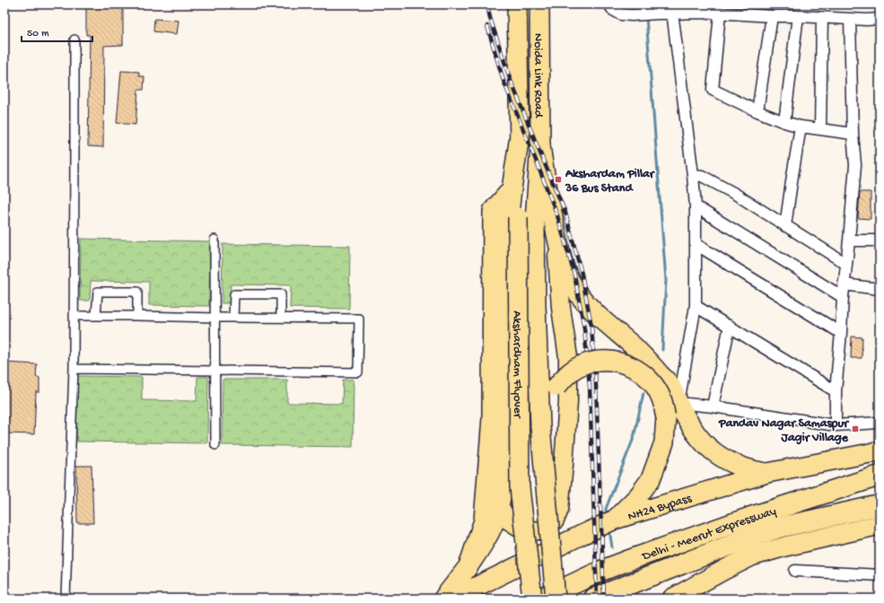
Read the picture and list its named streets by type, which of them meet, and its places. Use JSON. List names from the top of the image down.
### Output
{
  "streets": {
    "highway": [
      "Noida Link Road",
      "Akshardham Flyover",
      "NH24 Bypass",
      "Delhi - Meerut Expressway"
    ]
  },
  "crossings": [
    ["Noida Link Road", "Akshardham Flyover"]
  ],
  "places": {
    "transit": ["Akshardam Pillar 36 Bus Stand", "Pandav Nagar Samaspur Jagir Village"]
  },
  "scale_bar": "50 m"
}
